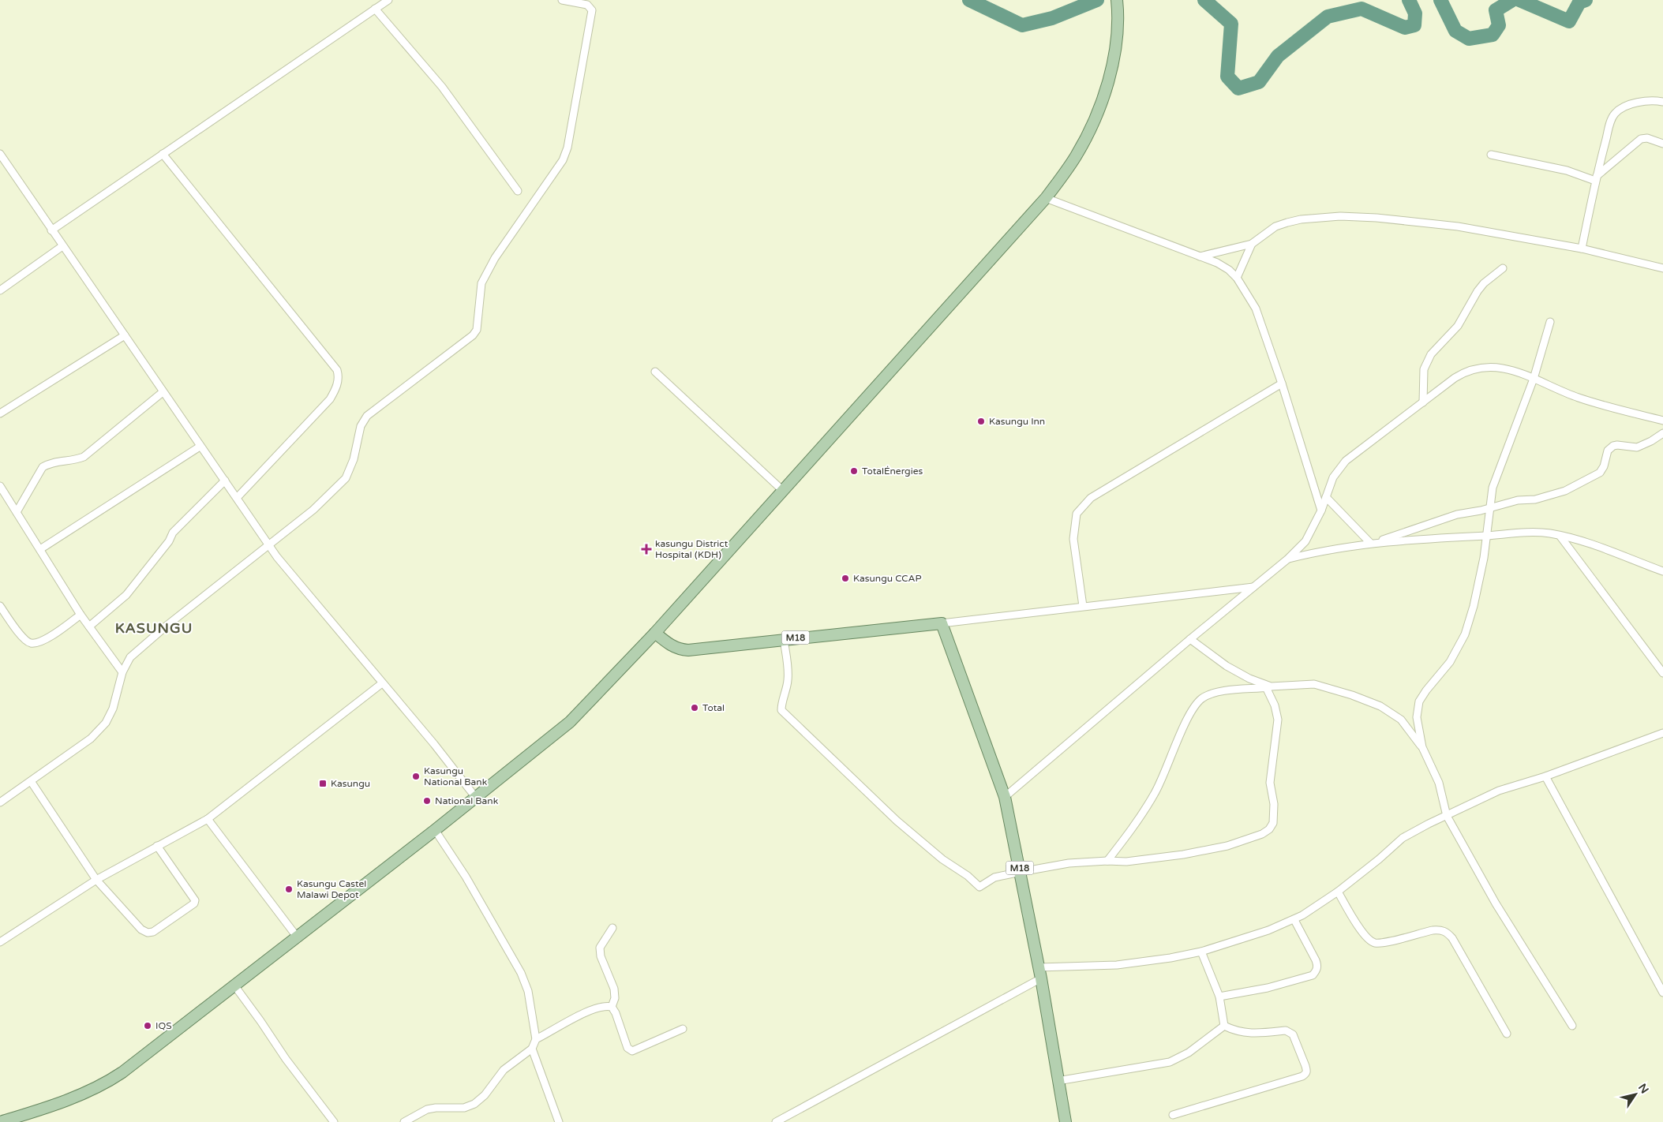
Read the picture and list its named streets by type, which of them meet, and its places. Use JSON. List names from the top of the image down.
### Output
{
  "streets": {
    "main road": ["M18"]
  },
  "districts": ["KASUNGU"],
  "places": {
    "other": [
      "Kasungu Inn",
      "TotalÉnergies",
      "Kasungu CCAP",
      "Total",
      "Kasungu National Bank",
      "National Bank",
      "Kasungu Castel Malawi Depot",
      "IQS"
    ],
    "health": ["kasungu District Hospital (KDH)"],
    "transit": ["Kasungu"]
  },
  "north": "top right"
}
